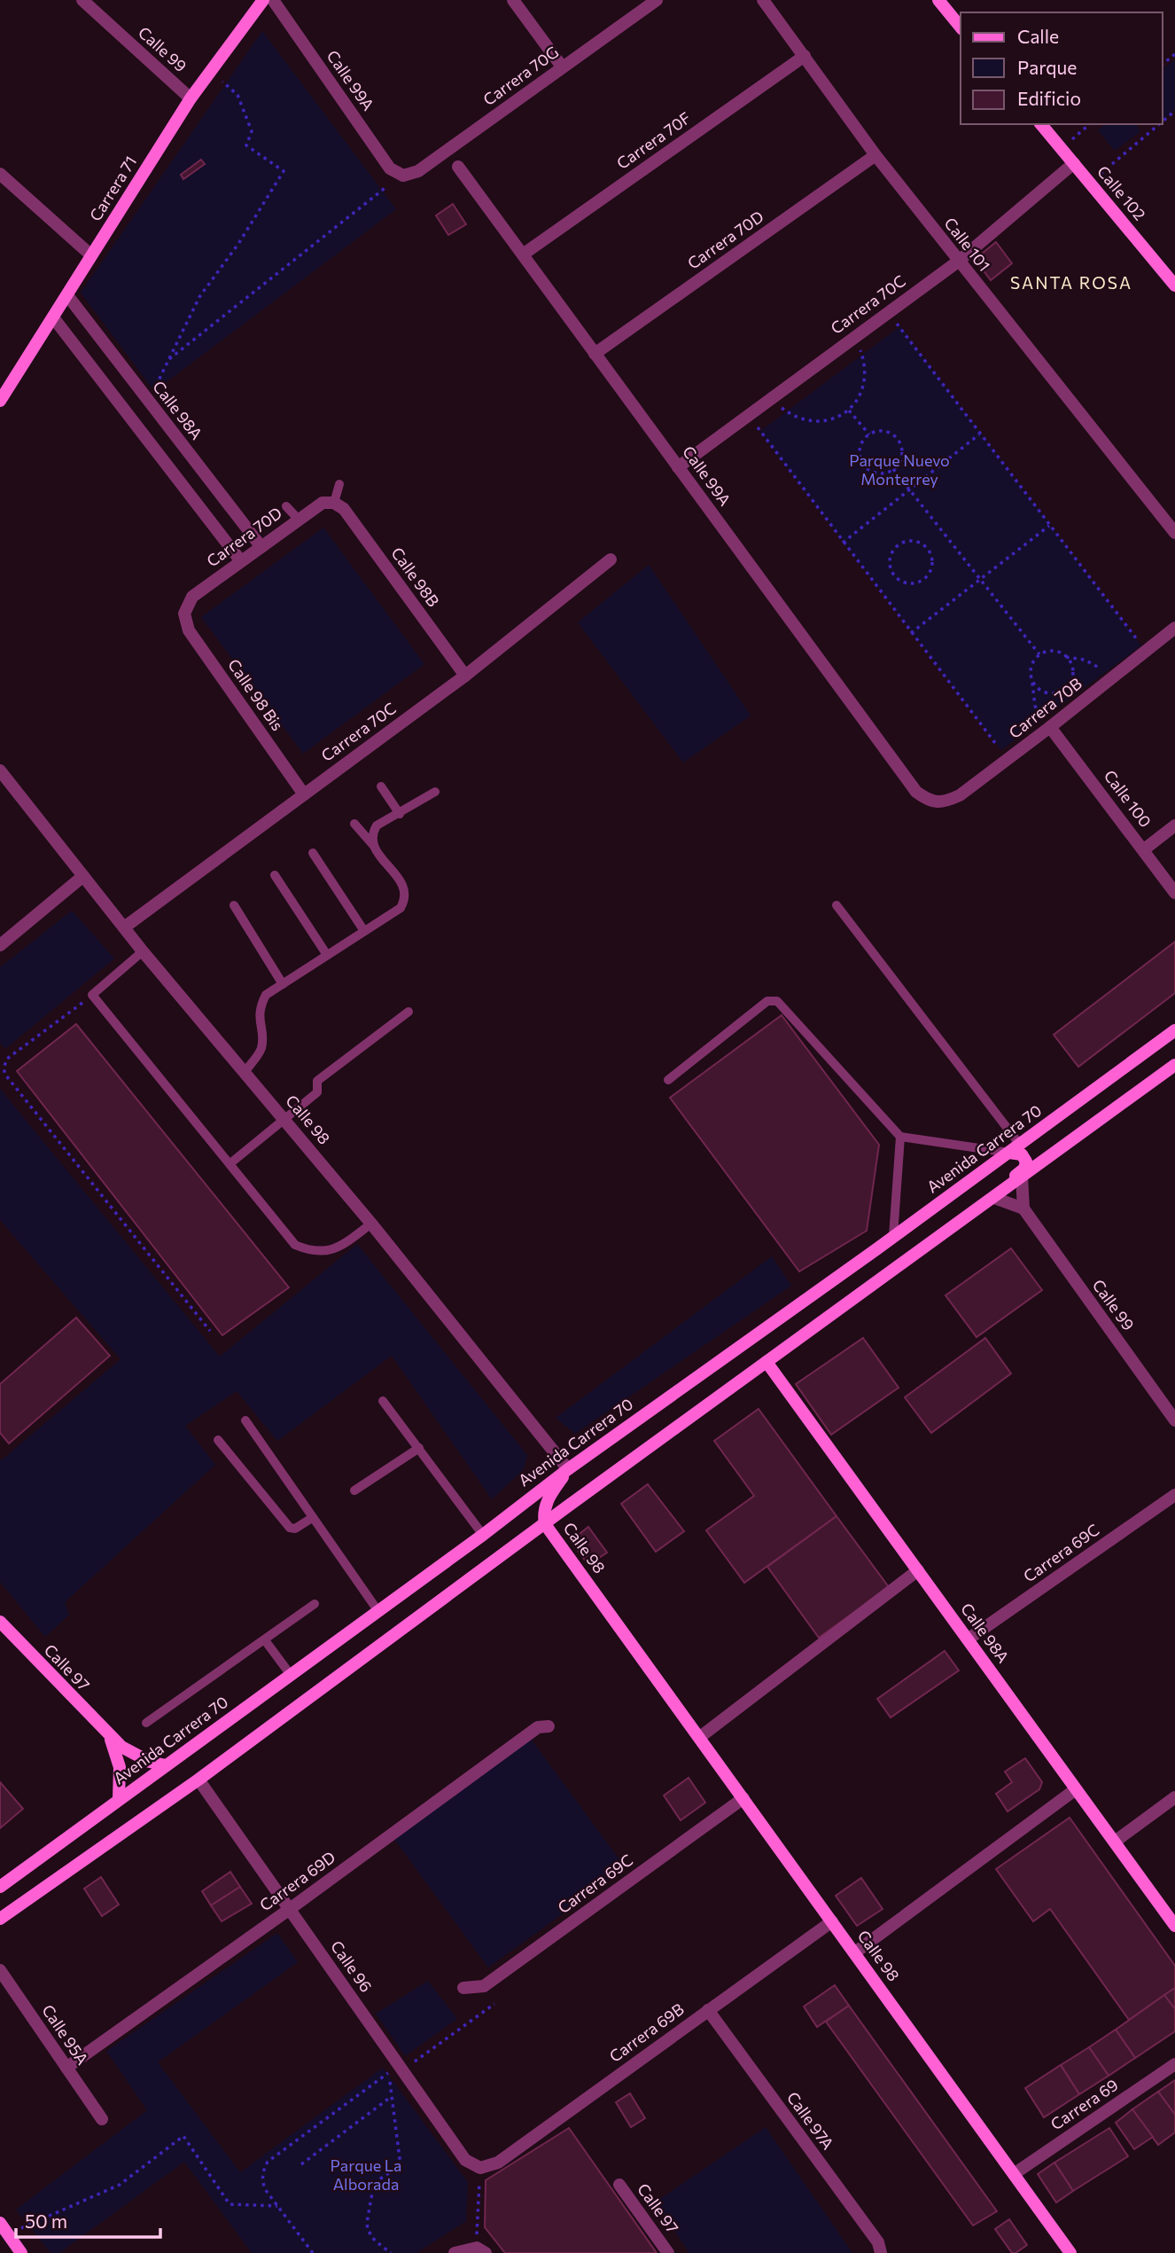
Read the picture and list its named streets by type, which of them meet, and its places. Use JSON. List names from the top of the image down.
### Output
{
  "streets": {
    "street": [
      "Calle 99",
      "Carrera 70G",
      "Calle 99A",
      "Carrera 70F",
      "Carrera 71",
      "Calle 102",
      "Carrera 70D",
      "Calle 101",
      "Carrera 70C",
      "Calle 98A",
      "Calle 98B",
      "Calle 98 Bis",
      "Carrera 70B",
      "Calle 100",
      "Calle 98",
      "Avenida Carrera 70",
      "Carrera 69C",
      "Calle 97",
      "Carrera 69D",
      "Calle 96",
      "Carrera 69B",
      "Calle 95A",
      "Carrera 69",
      "Calle 97A"
    ]
  },
  "crossings": [
    ["Calle 99", "Carrera 71"],
    ["Carrera 70G", "Calle 99A"],
    ["Calle 99A", "Carrera 70F"],
    ["Calle 99A", "Carrera 70D"],
    ["Calle 99A", "Carrera 70C"],
    ["Calle 99A", "Carrera 70B"],
    ["Carrera 70F", "Calle 101"],
    ["Carrera 71", "Calle 98A"],
    ["Calle 102", "Carrera 70C"],
    ["Carrera 70D", "Calle 101"],
    ["Carrera 70D", "Calle 98A"],
    ["Carrera 70D", "Calle 98B"],
    ["Carrera 70D", "Calle 98 Bis"],
    ["Calle 101", "Carrera 70C"],
    ["Carrera 70C", "Calle 98B"],
    ["Carrera 70C", "Calle 98 Bis"],
    ["Carrera 70C", "Calle 98"],
    ["Calle 98A", "Carrera 69C"],
    ["Carrera 70B", "Calle 100"],
    ["Calle 98", "Avenida Carrera 70"],
    ["Calle 98", "Carrera 69C"],
    ["Calle 98", "Carrera 69B"],
    ["Calle 98", "Carrera 69"],
    ["Avenida Carrera 70", "Calle 97"],
    ["Carrera 69D", "Calle 96"],
    ["Carrera 69D", "Calle 95A"],
    ["Calle 96", "Carrera 69B"],
    ["Carrera 69B", "Calle 97A"]
  ],
  "districts": ["SANTA ROSA"],
  "parks": ["Parque Nuevo Monterrey", "Parque La Alborada"],
  "legend": ["Calle", "Parque", "Edificio"],
  "scale_bar": "50 m"
}
